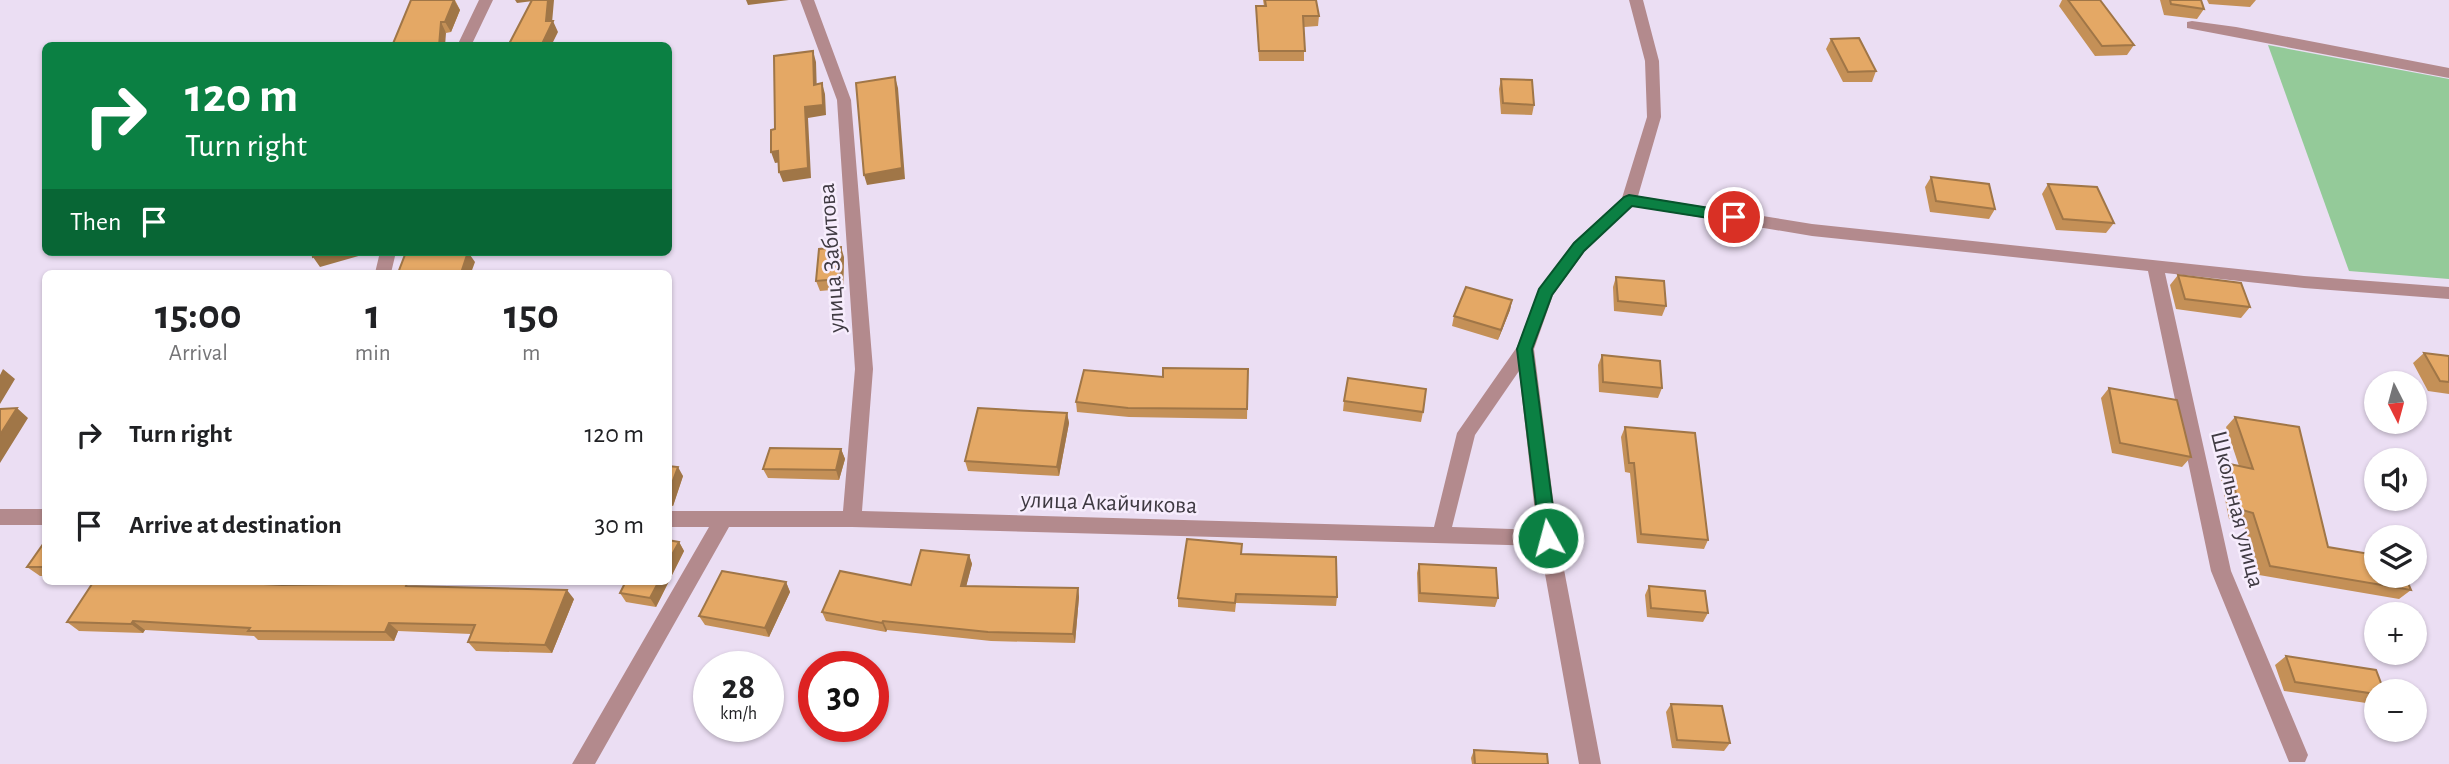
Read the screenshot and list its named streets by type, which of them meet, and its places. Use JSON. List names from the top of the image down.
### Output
{
  "streets": {
    "street": ["улица Забитова", "улица Акайчикова", "Школьная улица"]
  },
  "crossings": [
    ["улица Забитова", "улица Акайчикова"]
  ],
  "north": "bottom",
  "page": {
    "turn": ["120 m", "Turn right"],
    "then": "Then",
    "eta": [
      "15:00",
      "Arrival",
      "1",
      "min",
      "150",
      "m"
    ],
    "map_buttons": ["+", "−"],
    "list": [
      {
        "name": "Turn right",
        "value": "120 m"
      },
      {
        "name": "Arrive at destination",
        "value": "30 m"
      }
    ],
    "speed": "28 km/h",
    "limit": "30"
  }
}
